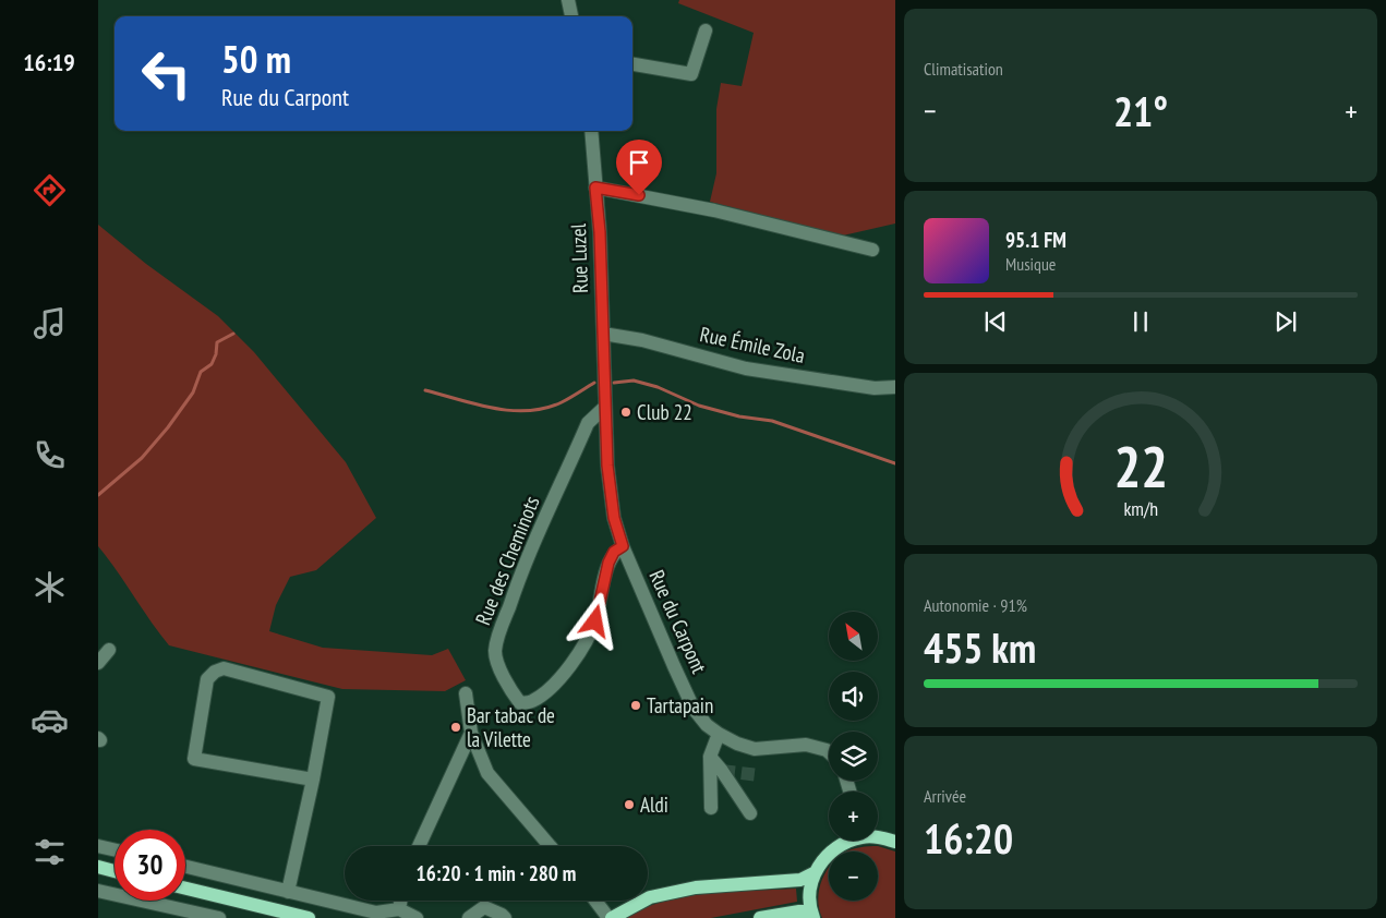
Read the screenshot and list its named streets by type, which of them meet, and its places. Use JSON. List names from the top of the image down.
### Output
{
  "streets": {
    "street": [
      "Rue Luzel",
      "Rue Émile Zola",
      "Rue des Cheminots",
      "Rue du Carpont"
    ]
  },
  "crossings": [
    ["Rue Luzel", "Rue Émile Zola"],
    ["Rue Luzel", "Rue du Carpont"],
    ["Rue des Cheminots", "Rue du Carpont"]
  ],
  "places": [
    "Club 22",
    "Tartapain",
    "Bar tabac de la Vilette",
    "Aldi"
  ],
  "north": "top left",
  "page": {
    "tabs": "16:19",
    "tile": [
      "Climatisation",
      ["Autonomie · 91%", "455 km"],
      ["Arrivée", "16:20"]
    ],
    "turn": ["50 m", "Rue du Carpont"],
    "heat": ["−", "21°", "+"],
    "song": ["95.1 FM", "Musique"],
    "map_buttons": ["+", "−"],
    "limit": "30",
    "trip": "16:20 · 1 min · 280 m",
    "gauge": ["22", "km/h"]
  }
}
